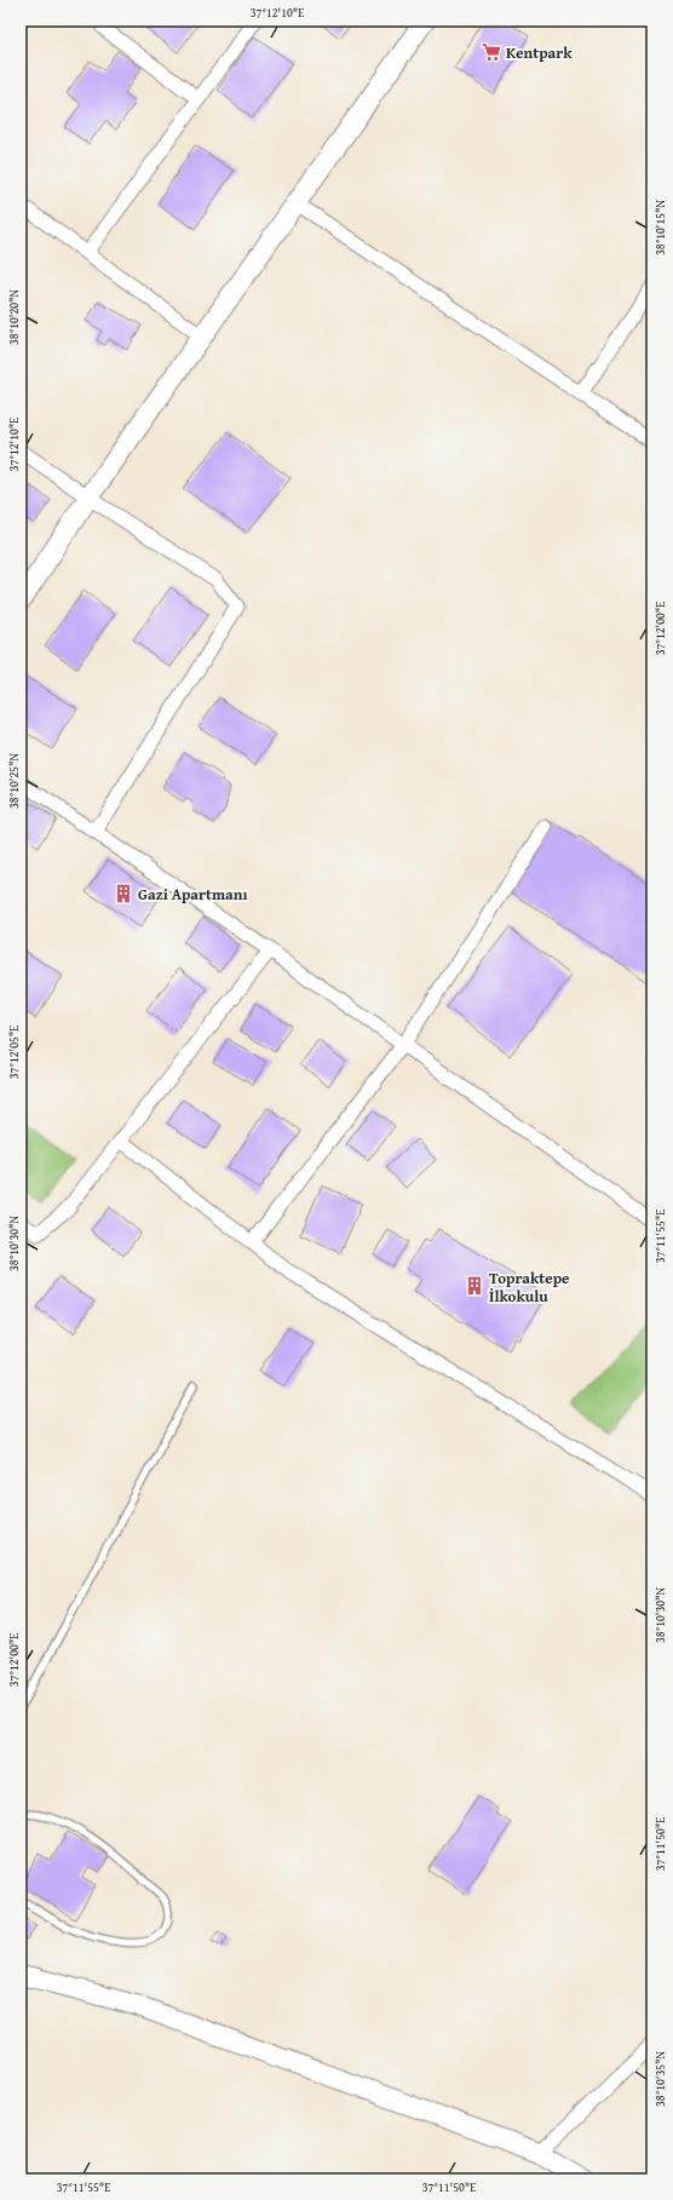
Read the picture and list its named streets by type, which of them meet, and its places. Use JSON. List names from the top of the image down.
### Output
{
  "places": {
    "supermarket": ["Kentpark"],
    "building": ["Gazi Apartmanı", "Topraktepe İlkokulu"]
  },
  "coordinates": [
    "37°12'10\"E",
    "38°10'15\"N",
    "38°10'20\"N",
    "37°12'00\"E",
    "38°10'25\"N",
    "37°12'05\"E",
    "37°11'55\"E",
    "38°10'30\"N",
    "37°11'50\"E",
    "38°10'35\"N"
  ]
}
